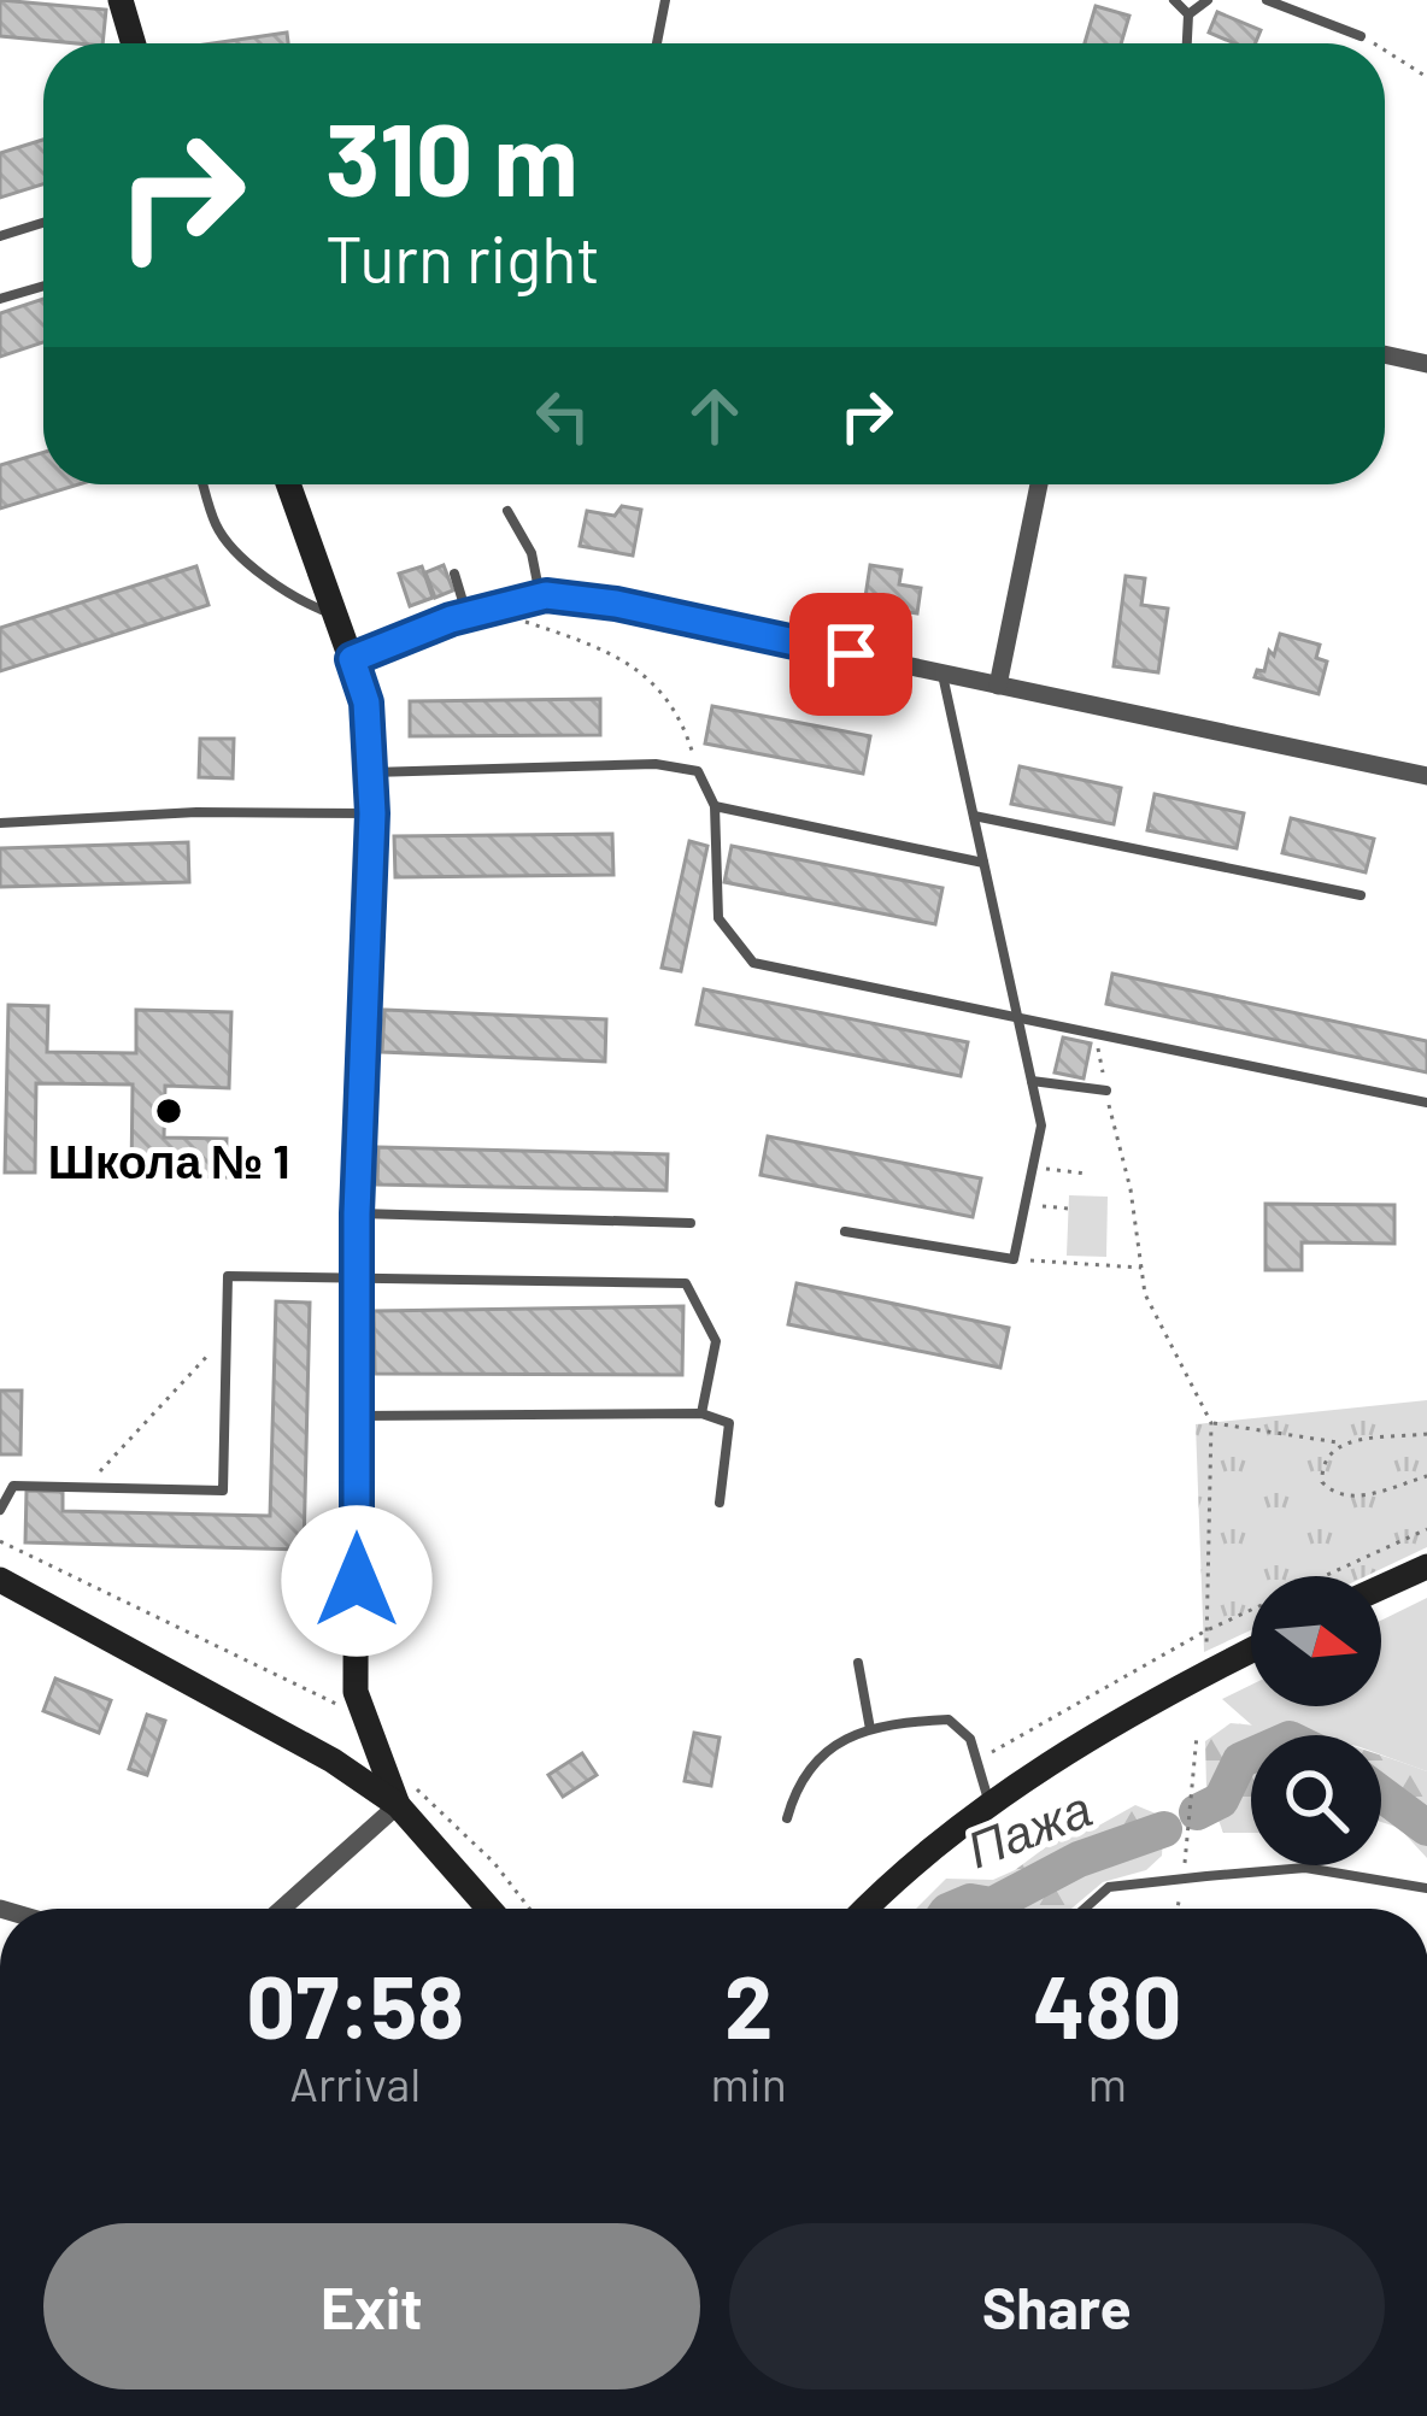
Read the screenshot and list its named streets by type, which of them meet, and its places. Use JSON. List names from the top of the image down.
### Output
{
  "water": ["Пажа"],
  "places": ["Школа № 1"],
  "north": "right",
  "page": {
    "turn": ["310 m", "Turn right"],
    "eta": [
      "07:58",
      "Arrival",
      "2",
      "min",
      "480",
      "m"
    ],
    "buttons": ["Exit", "Share"]
  }
}
